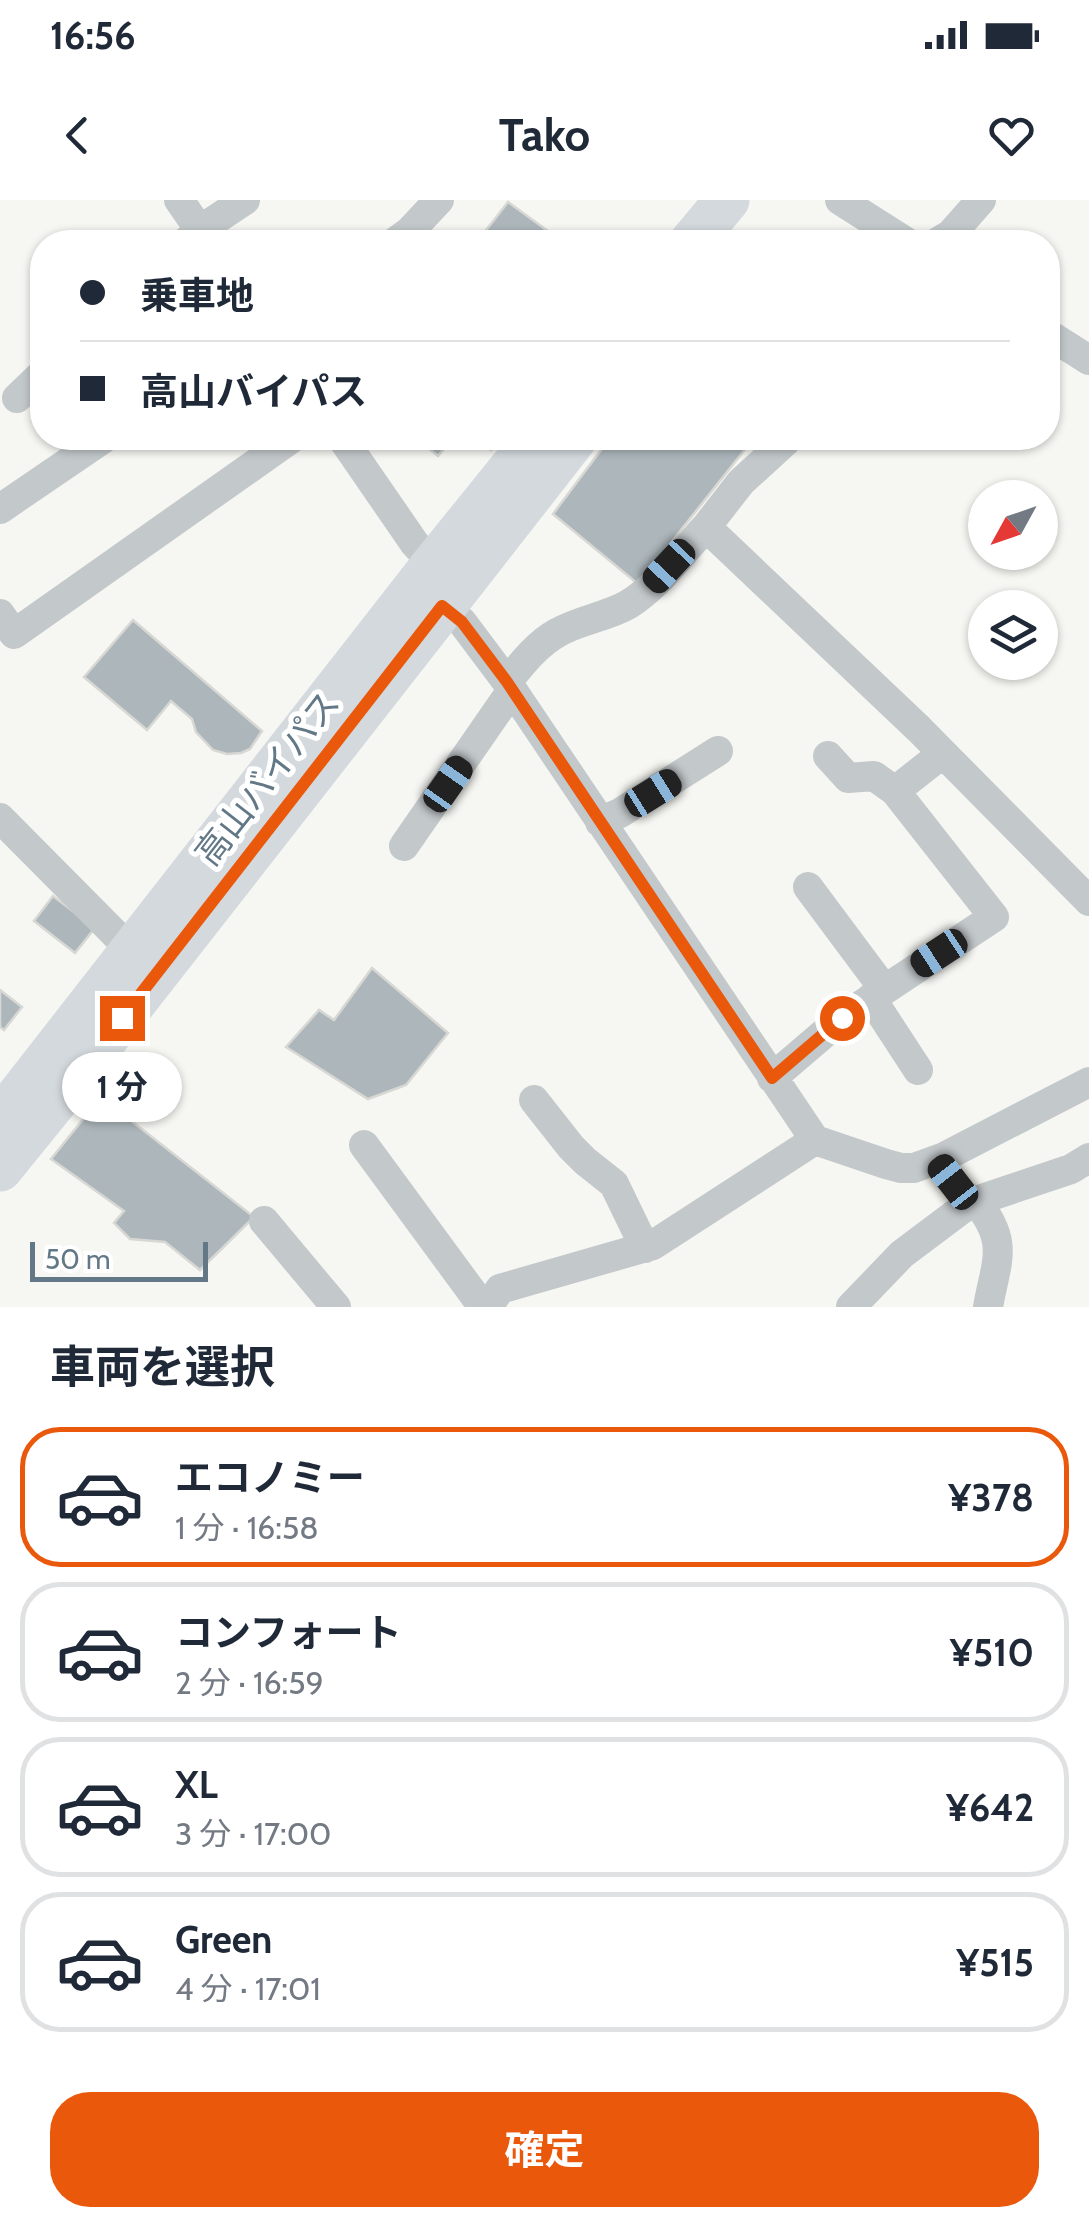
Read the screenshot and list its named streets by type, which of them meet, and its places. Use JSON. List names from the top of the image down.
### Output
{
  "streets": {
    "highway": ["高山バイパス"]
  },
  "scale_bar": "50 m",
  "north": "bottom left",
  "page": {
    "status": "16:56",
    "header": "Tako",
    "banner": ["乗車地", "高山バイパス"],
    "bubble": "1 分",
    "scale": "50 m",
    "heading": "車両を選択",
    "list": [
      {
        "name": "エコノミー",
        "note": "1 分 · 16:58",
        "value": "¥378"
      },
      {
        "name": "コンフォート",
        "note": "2 分 · 16:59",
        "value": "¥510"
      },
      {
        "name": "XL",
        "note": "3 分 · 17:00",
        "value": "¥642"
      },
      {
        "name": "Green",
        "note": "4 分 · 17:01",
        "value": "¥515"
      }
    ],
    "buttons": "確定"
  }
}
